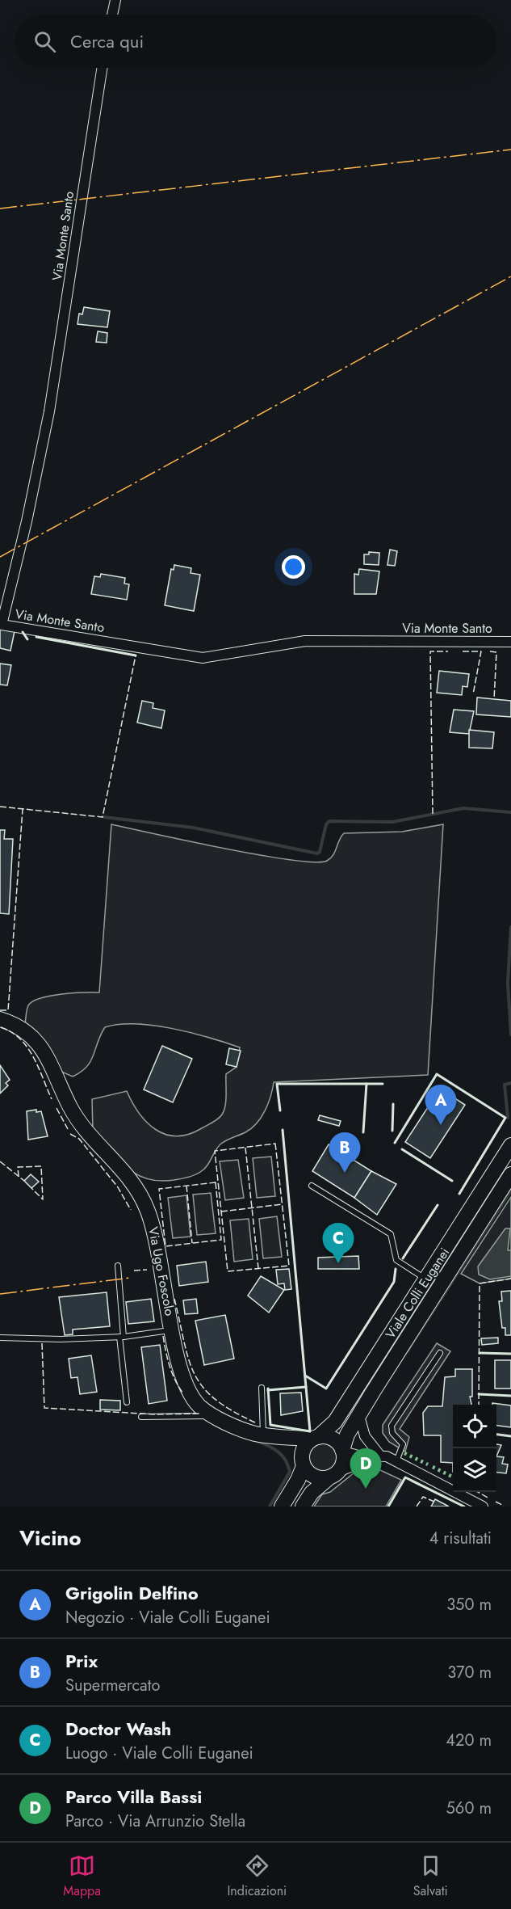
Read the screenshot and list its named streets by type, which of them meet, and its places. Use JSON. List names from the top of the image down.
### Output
{
  "streets": {
    "main road": ["Via Ugo Foscolo", "Viale Colli Euganei"],
    "street": ["Via Monte Santo"]
  },
  "crossings": [
    ["Via Ugo Foscolo", "Viale Colli Euganei"]
  ],
  "page": {
    "search": "Cerca qui",
    "pins": [
      "A",
      "B",
      "C",
      "D"
    ],
    "heading": ["Vicino", "4 risultati"],
    "list": [
      {
        "mark": "A",
        "name": "Grigolin Delfino",
        "note": "Negozio · Viale Colli Euganei",
        "value": "350 m"
      },
      {
        "mark": "B",
        "name": "Prix",
        "note": "Supermercato",
        "value": "370 m"
      },
      {
        "mark": "C",
        "name": "Doctor Wash",
        "note": "Luogo · Viale Colli Euganei",
        "value": "420 m"
      },
      {
        "mark": "D",
        "name": "Parco Villa Bassi",
        "note": "Parco · Via Arrunzio Stella",
        "value": "560 m"
      }
    ],
    "nav": ["Mappa", "Indicazioni", "Salvati"]
  }
}
